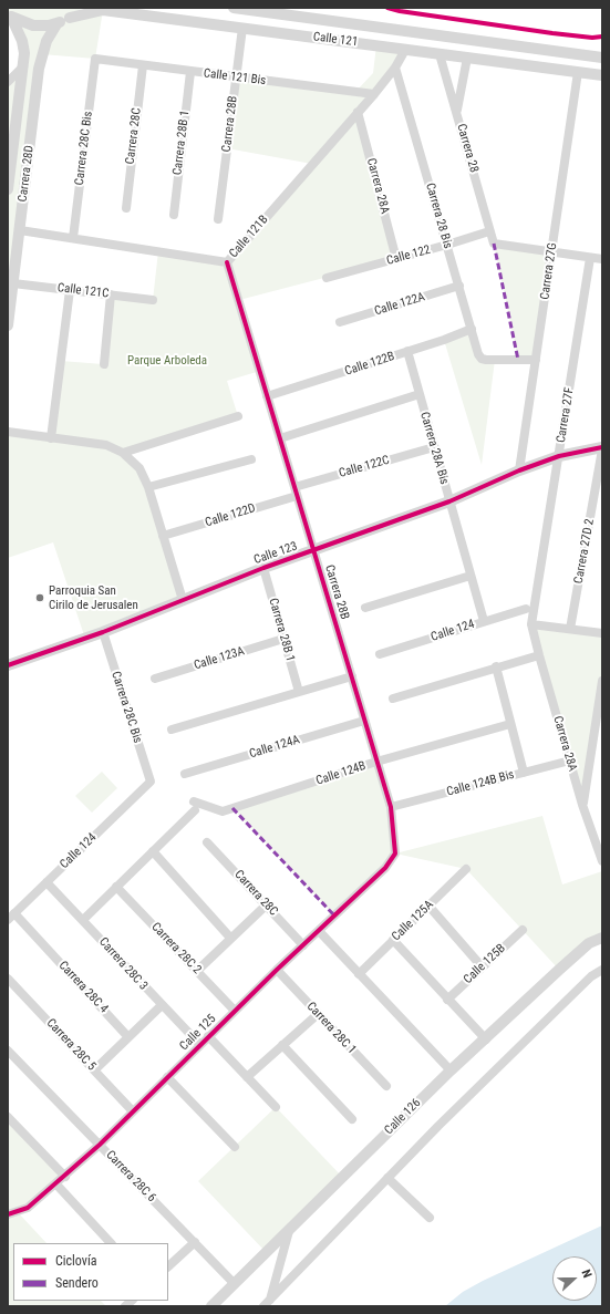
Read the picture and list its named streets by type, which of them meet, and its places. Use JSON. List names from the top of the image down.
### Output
{
  "streets": {
    "street": [
      "Calle 121",
      "Calle 121 Bis",
      "Carrera 28B",
      "Carrera 28C",
      "Carrera 28B 1",
      "Carrera 28C Bis",
      "Carrera 28",
      "Carrera 28D",
      "Carrera 28A",
      "Carrera 28 Bis",
      "Calle 121B",
      "Calle 122",
      "Carrera 27G",
      "Calle 121C",
      "Calle 122A",
      "Calle 122B",
      "Carrera 27F",
      "Carrera 28A Bis",
      "Calle 122C",
      "Calle 122D",
      "Carrera 27D 2",
      "Calle 123",
      "Calle 124",
      "Calle 123A",
      "Calle 124A",
      "Calle 124B",
      "Calle 124B Bis",
      "Calle 125A",
      "Carrera 28C 2",
      "Carrera 28C 3",
      "Calle 125B",
      "Carrera 28C 4",
      "Carrera 28C 1",
      "Calle 125",
      "Carrera 28C 5",
      "Calle 126",
      "Carrera 28C 6"
    ]
  },
  "crossings": [
    ["Calle 121", "Carrera 28B"],
    ["Calle 121", "Carrera 28"],
    ["Calle 121", "Calle 121B"],
    ["Calle 121", "Carrera 27G"],
    ["Calle 121 Bis", "Carrera 28B"],
    ["Calle 121 Bis", "Carrera 28C"],
    ["Calle 121 Bis", "Carrera 28B 1"],
    ["Calle 121 Bis", "Carrera 28C Bis"],
    ["Calle 121 Bis", "Calle 121B"],
    ["Carrera 28B", "Calle 121B"],
    ["Carrera 28B", "Calle 122B"],
    ["Carrera 28B", "Calle 122C"],
    ["Carrera 28B", "Calle 122D"],
    ["Carrera 28B", "Calle 123"],
    ["Carrera 28B", "Calle 124A"],
    ["Carrera 28B", "Calle 124B"],
    ["Carrera 28B", "Calle 124B Bis"],
    ["Carrera 28B", "Calle 125"],
    ["Carrera 28C", "Calle 125"],
    ["Carrera 28B 1", "Calle 123"],
    ["Carrera 28B 1", "Calle 123A"],
    ["Carrera 28C Bis", "Calle 121B"],
    ["Carrera 28C Bis", "Calle 123"],
    ["Carrera 28C Bis", "Calle 124"],
    ["Carrera 28", "Calle 122"],
    ["Carrera 28", "Carrera 27G"],
    ["Carrera 28D", "Calle 121B"],
    ["Carrera 28D", "Calle 121C"],
    ["Carrera 28A", "Calle 121B"],
    ["Carrera 28A", "Calle 122"],
    ["Carrera 28A", "Carrera 27F"],
    ["Carrera 28A", "Calle 124B Bis"],
    ["Carrera 28 Bis", "Calle 121B"],
    ["Carrera 28 Bis", "Calle 122"],
    ["Carrera 28 Bis", "Carrera 27G"],
    ["Carrera 28 Bis", "Calle 122A"],
    ["Carrera 28 Bis", "Calle 122B"],
    ["Carrera 27G", "Calle 123"],
    ["Calle 122B", "Carrera 28A Bis"],
    ["Carrera 27F", "Calle 123"],
    ["Carrera 28A Bis", "Calle 122C"],
    ["Carrera 28A Bis", "Calle 123"],
    ["Carrera 28A Bis", "Calle 124"],
    ["Calle 122C", "Calle 122D"],
    ["Carrera 27D 2", "Calle 123"],
    ["Calle 124", "Carrera 28C 3"],
    ["Calle 124", "Carrera 28C 4"],
    ["Carrera 28C 2", "Calle 125"],
    ["Carrera 28C 3", "Calle 125"],
    ["Carrera 28C 1", "Calle 125"],
    ["Calle 125", "Carrera 28C 5"],
    ["Calle 125", "Carrera 28C 6"],
    ["Calle 126", "Carrera 28C 6"]
  ],
  "parks": ["Parque Arboleda"],
  "places": ["Parroquia San Cirilo de Jerusalen"],
  "legend": ["Ciclovía", "Sendero"],
  "north": "right"
}
